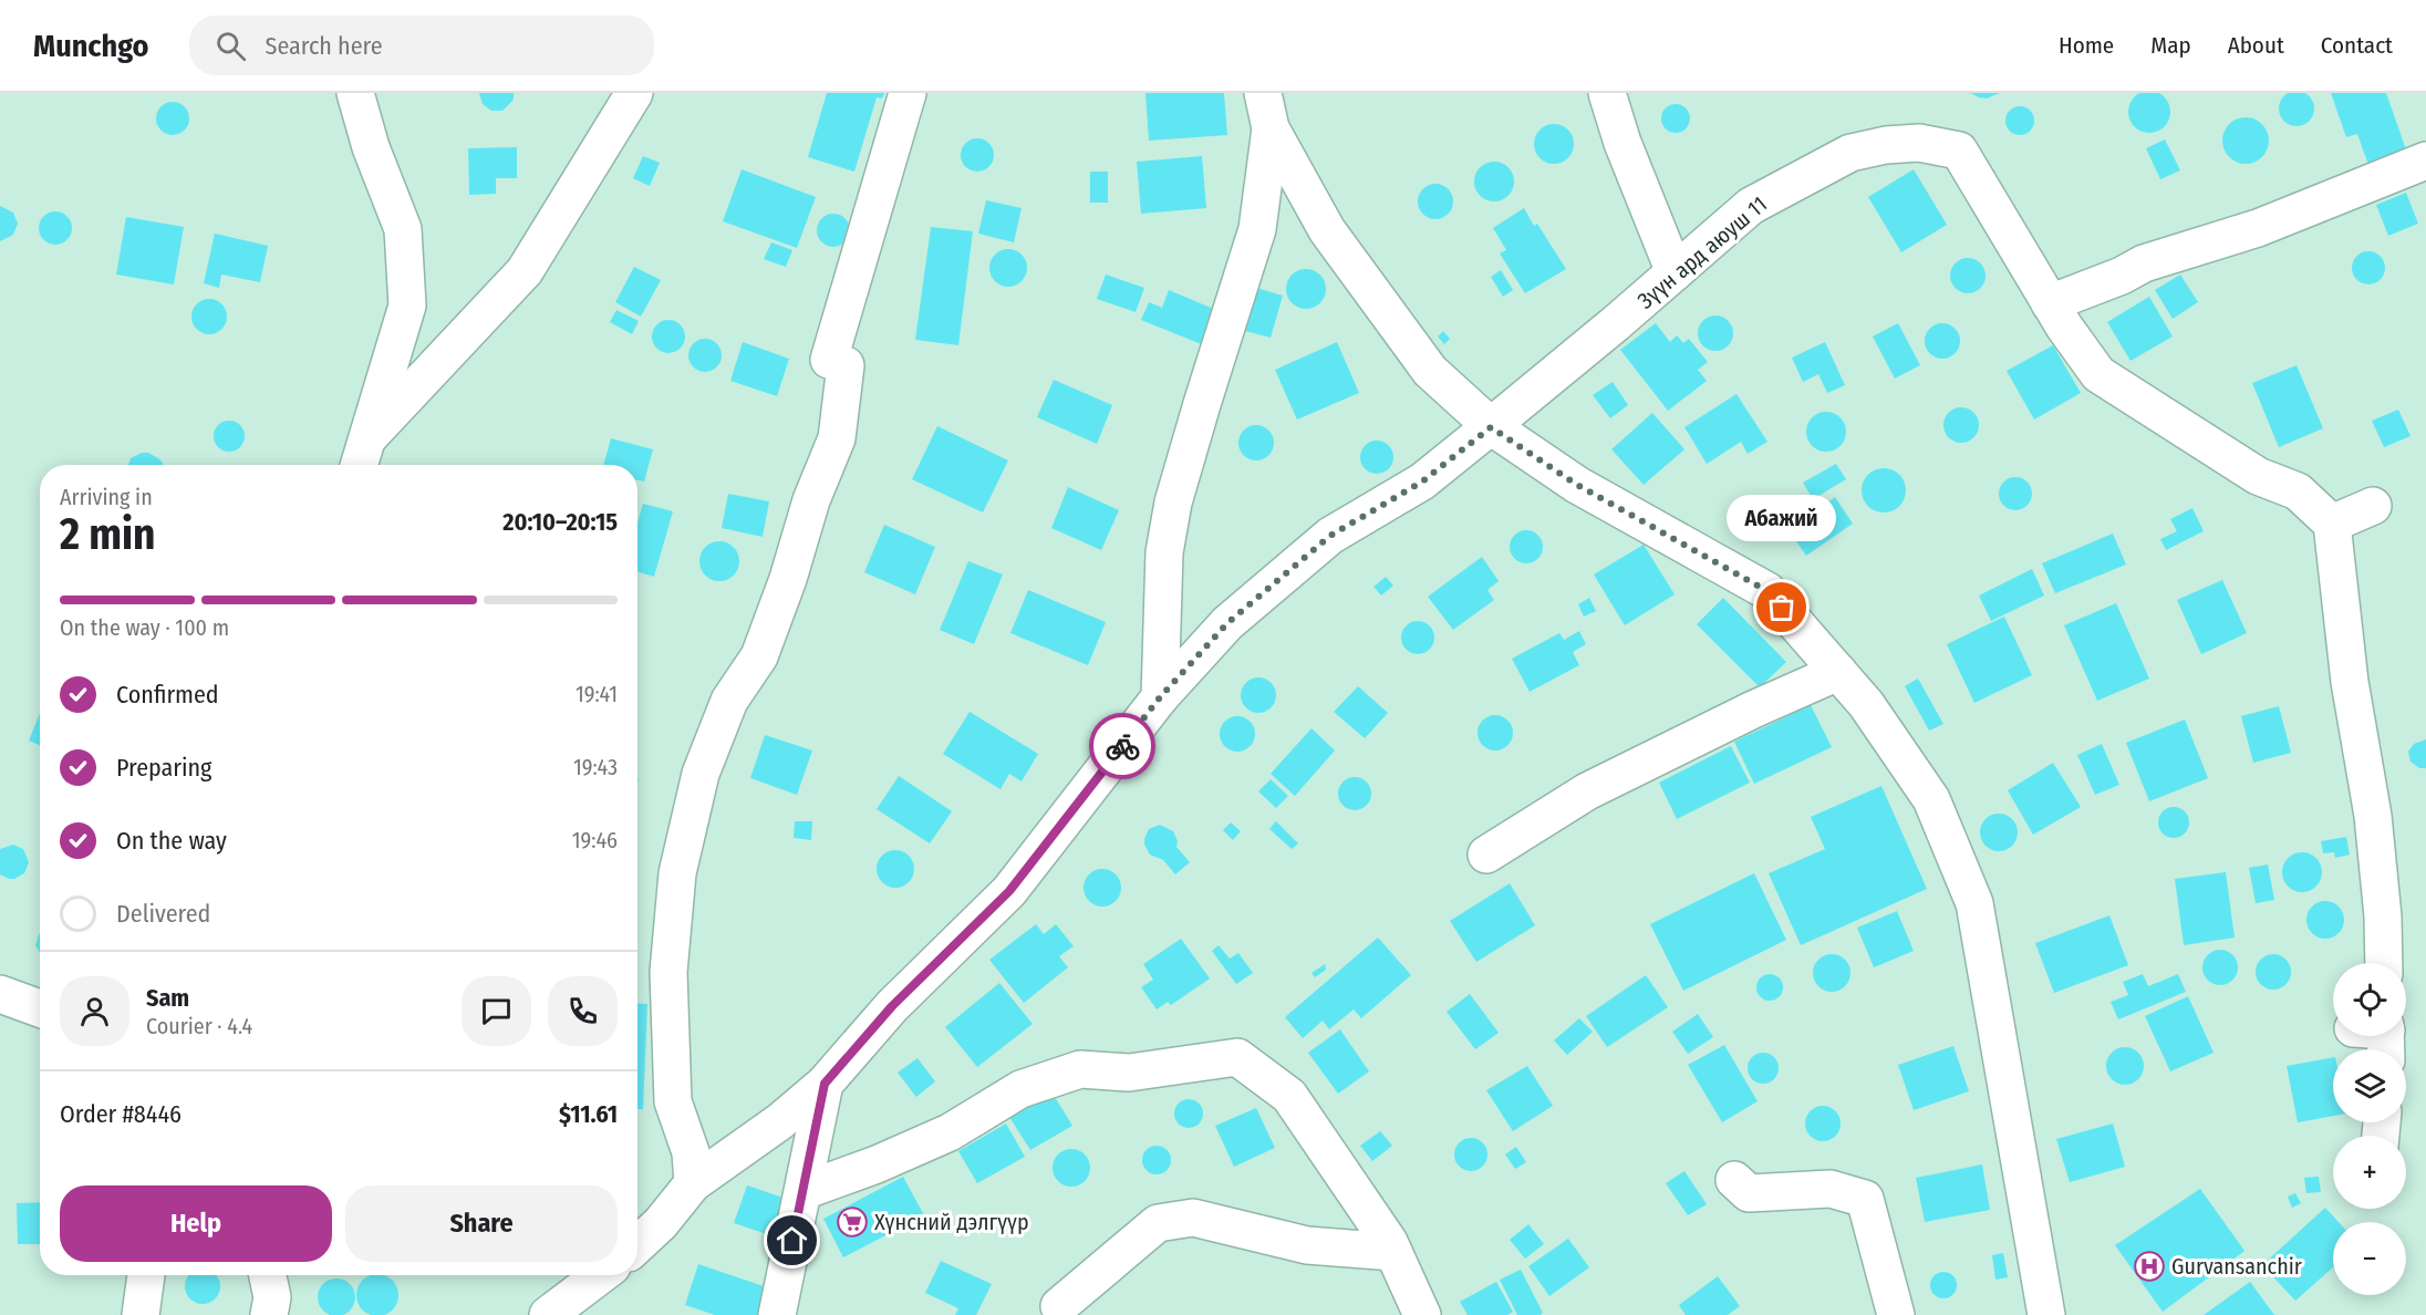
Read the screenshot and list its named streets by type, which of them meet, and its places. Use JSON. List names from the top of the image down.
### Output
{
  "streets": {
    "street": ["Зүүн ард аюуш 11"]
  },
  "places": {
    "other": ["Абажий"],
    "supermarket": ["Хүнсний дэлгүүр"],
    "hospital": ["Gurvansanchir"]
  },
  "page": {
    "header": "Munchgo",
    "search": "Search here",
    "nav": [
      "Home",
      "Map",
      "About",
      "Contact"
    ],
    "heading": ["2 min", "Arriving in", "20:10–20:15"],
    "panel": [
      "Sam",
      "Courier · 4.4",
      "Order #8446",
      "$11.61"
    ],
    "bubble": "Абажий",
    "bar": "On the way · 100 m",
    "list": [
      ["Confirmed", "19:41"],
      ["Preparing", "19:43"],
      ["On the way", "19:46"],
      "Delivered"
    ],
    "map_buttons": ["+", "−"],
    "buttons": ["Help", "Share"]
  }
}
